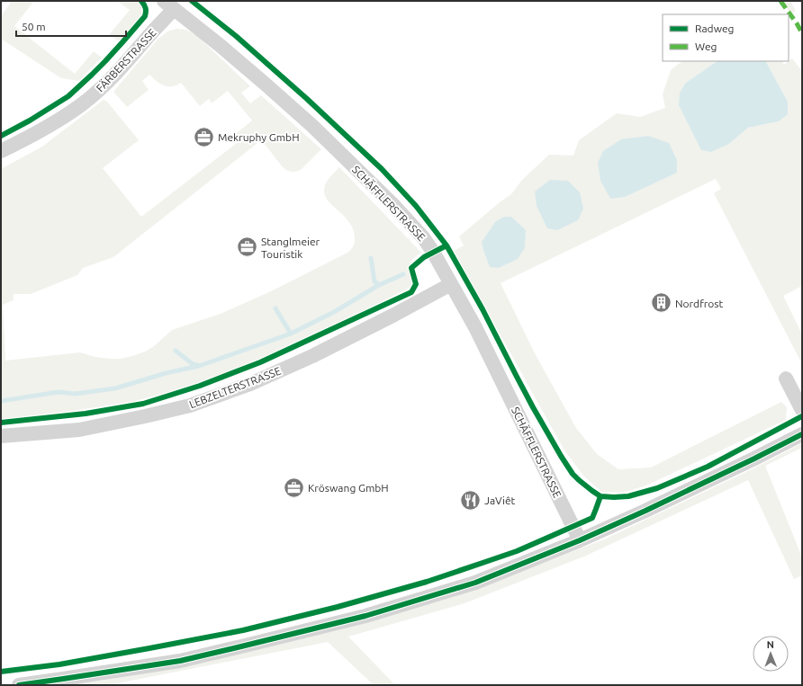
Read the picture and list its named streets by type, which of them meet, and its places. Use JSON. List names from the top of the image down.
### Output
{
  "streets": {
    "street": ["FÄRBERSTRASSE", "SCHÄFFLERSTRASSE", "LEBZELTERSTRASSE"]
  },
  "crossings": [
    ["FÄRBERSTRASSE", "SCHÄFFLERSTRASSE"],
    ["SCHÄFFLERSTRASSE", "LEBZELTERSTRASSE"]
  ],
  "places": {
    "office": ["Mekruphy GmbH", "Stanglmeier Touristik", "Kröswang GmbH"],
    "building": ["Nordfrost"],
    "restaurant": ["JaViêt"]
  },
  "legend": ["Radweg", "Weg"],
  "scale_bar": "50 m",
  "north": "top"
}
